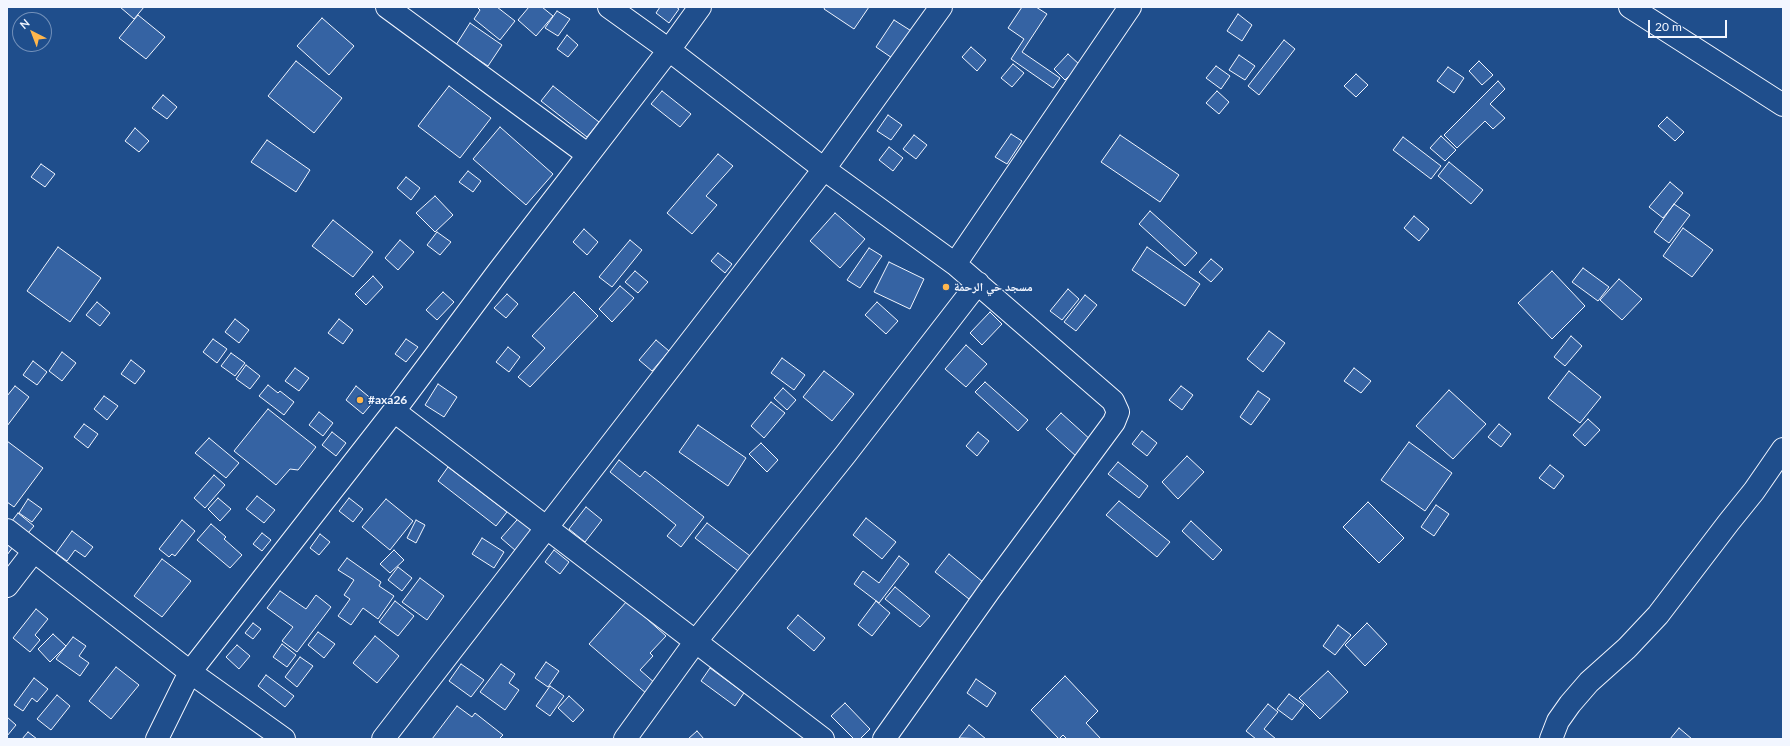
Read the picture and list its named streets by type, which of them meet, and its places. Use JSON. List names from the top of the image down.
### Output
{
  "places": ["مسجد حي الرحمة", "#axa26"],
  "scale_bar": "20 m",
  "north": "top left"
}
